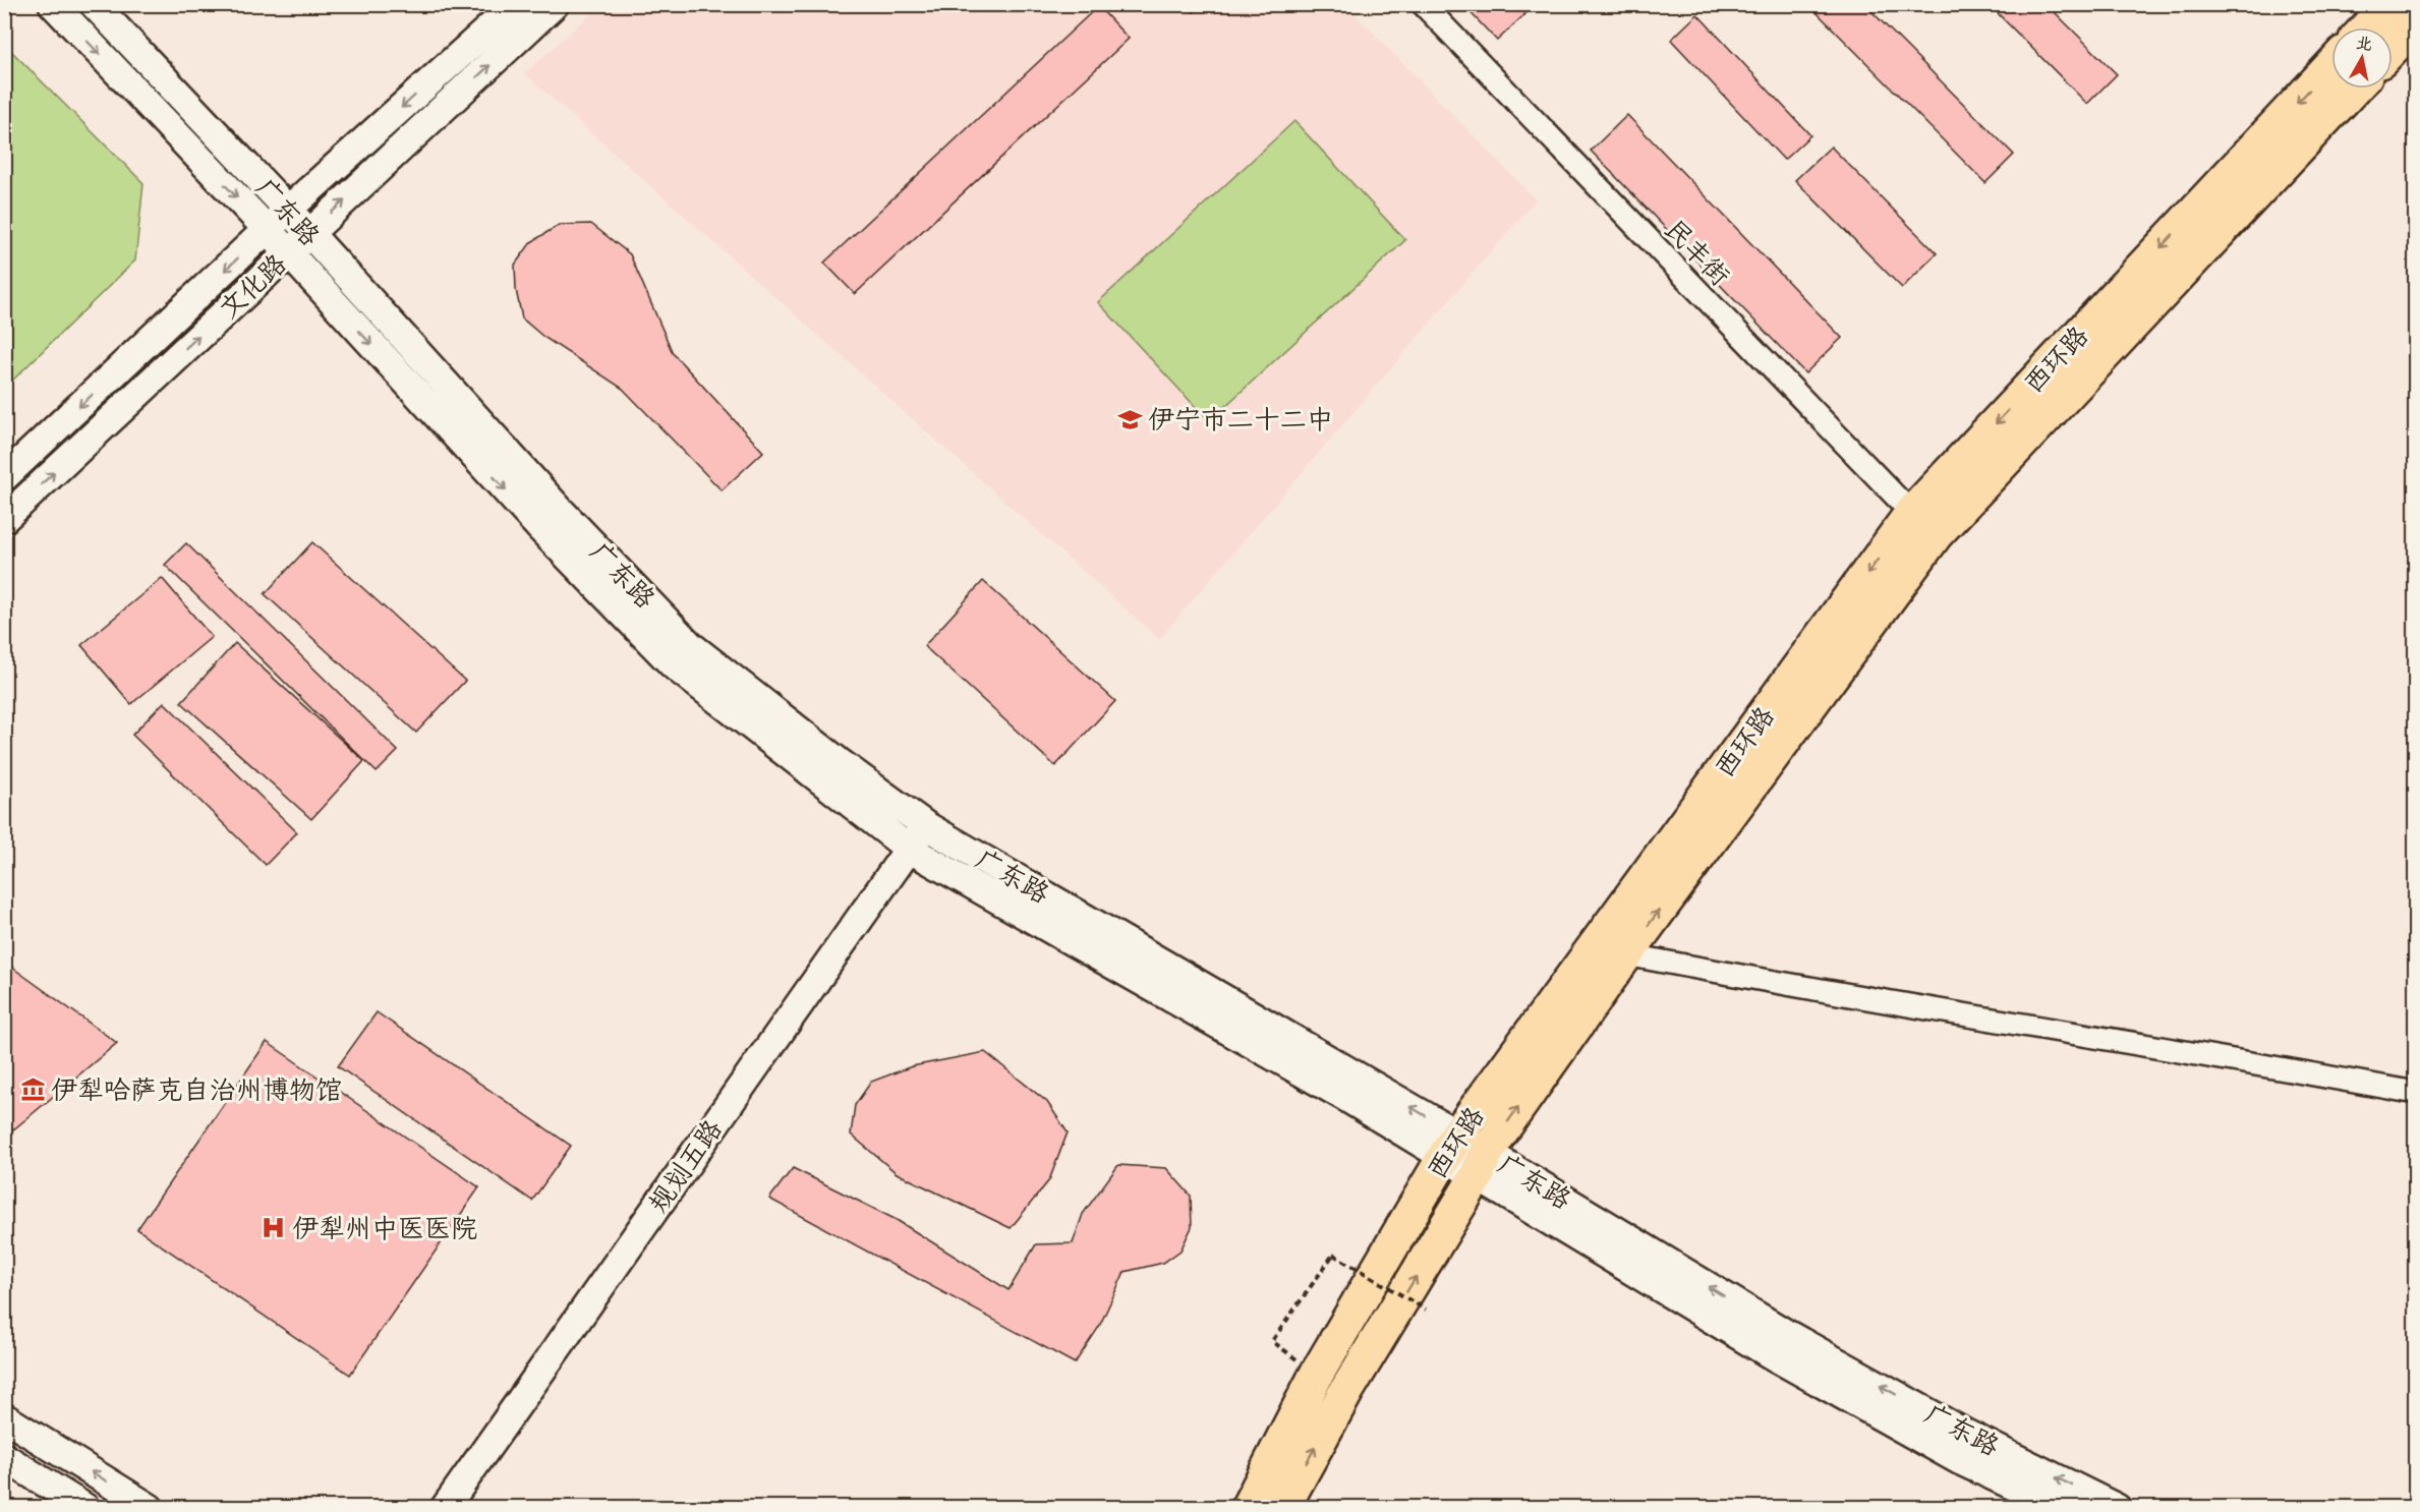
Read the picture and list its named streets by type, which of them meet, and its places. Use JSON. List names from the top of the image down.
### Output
{
  "streets": {
    "main road": ["西环路"],
    "street": [
      "广东路",
      "民丰街",
      "文化路",
      "规划五路"
    ]
  },
  "crossings": [
    ["广东路", "文化路"],
    ["广东路", "西环路"],
    ["广东路", "规划五路"],
    ["民丰街", "西环路"]
  ],
  "places": {
    "school or university": ["伊宁市二十二中"],
    "museum": ["伊犁哈萨克自治州博物馆"],
    "hospital": ["伊犁州中医医院"]
  },
  "north": "top"
}
